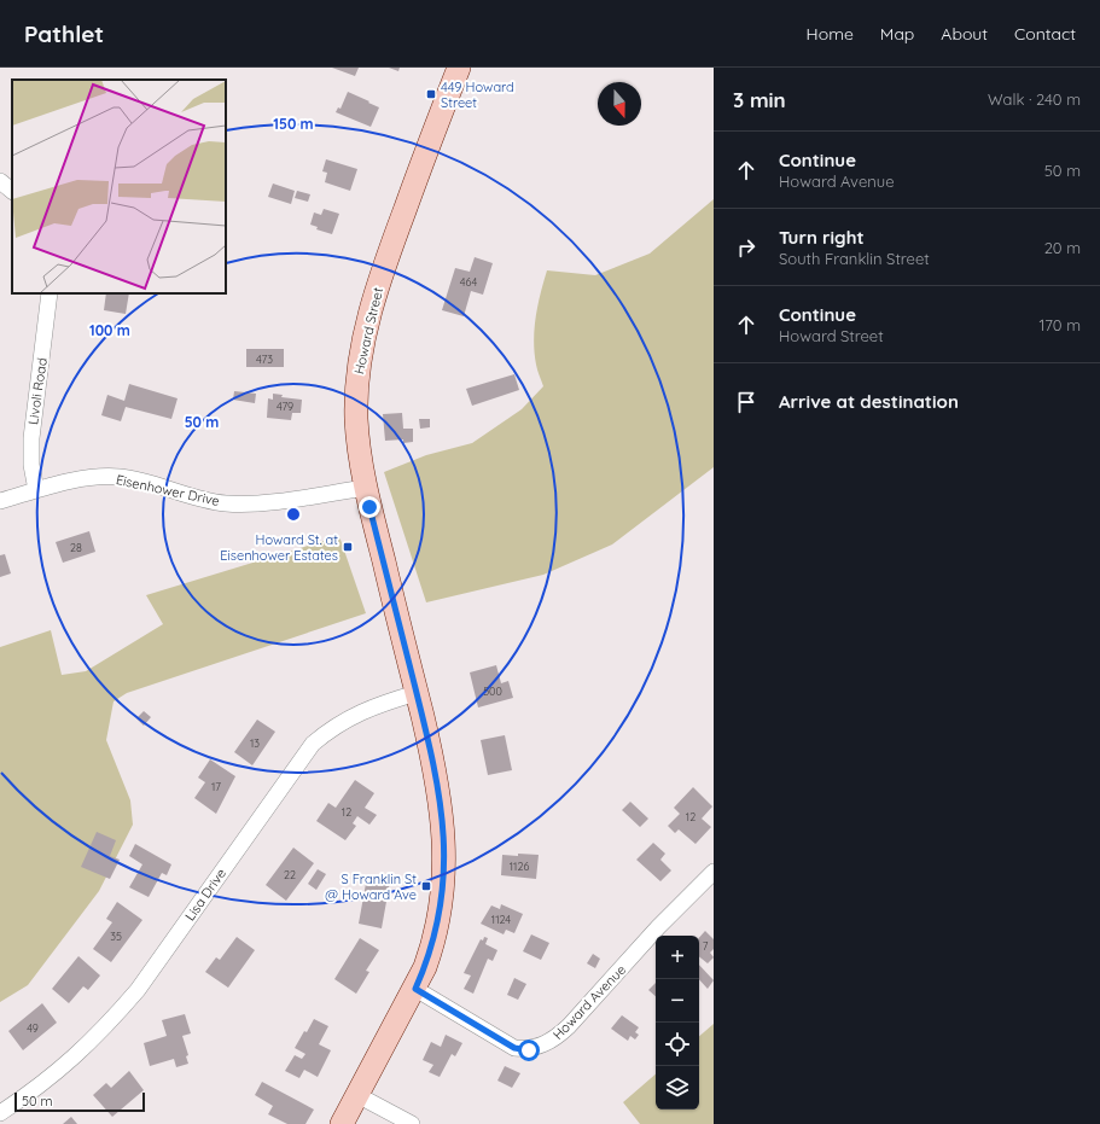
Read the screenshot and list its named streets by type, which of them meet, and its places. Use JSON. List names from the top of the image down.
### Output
{
  "streets": {
    "main road": ["Howard Street"],
    "street": [
      "Livoli Road",
      "Eisenhower Drive",
      "Lisa Drive",
      "Howard Avenue"
    ]
  },
  "crossings": [
    ["Howard Street", "Eisenhower Drive"],
    ["Howard Street", "Lisa Drive"],
    ["Howard Street", "Howard Avenue"],
    ["Livoli Road", "Eisenhower Drive"]
  ],
  "places": {
    "transit": ["449 Howard Street", "Howard St. at Eisenhower Estates", "S Franklin St @ Howard Ave"]
  },
  "house_numbers": [
    "464",
    "473",
    "479",
    "28",
    "500",
    "13",
    "17",
    "12",
    "12",
    "1126",
    "22",
    "1124",
    "35",
    "7",
    "49"
  ],
  "scale_bar": "50 m",
  "north": "bottom",
  "page": {
    "header": "Pathlet",
    "nav": [
      "Home",
      "Map",
      "About",
      "Contact"
    ],
    "heading": ["3 min", "Walk · 240 m"],
    "list": [
      ["Continue", "Howard Avenue", "50 m"],
      ["Turn right", "South Franklin Street", "20 m"],
      ["Continue", "Howard Street", "170 m"],
      "Arrive at destination"
    ],
    "map_buttons": ["+", "−"],
    "scale": "50 m"
  },
  "rings": ["150 m", "100 m", "50 m"]
}
